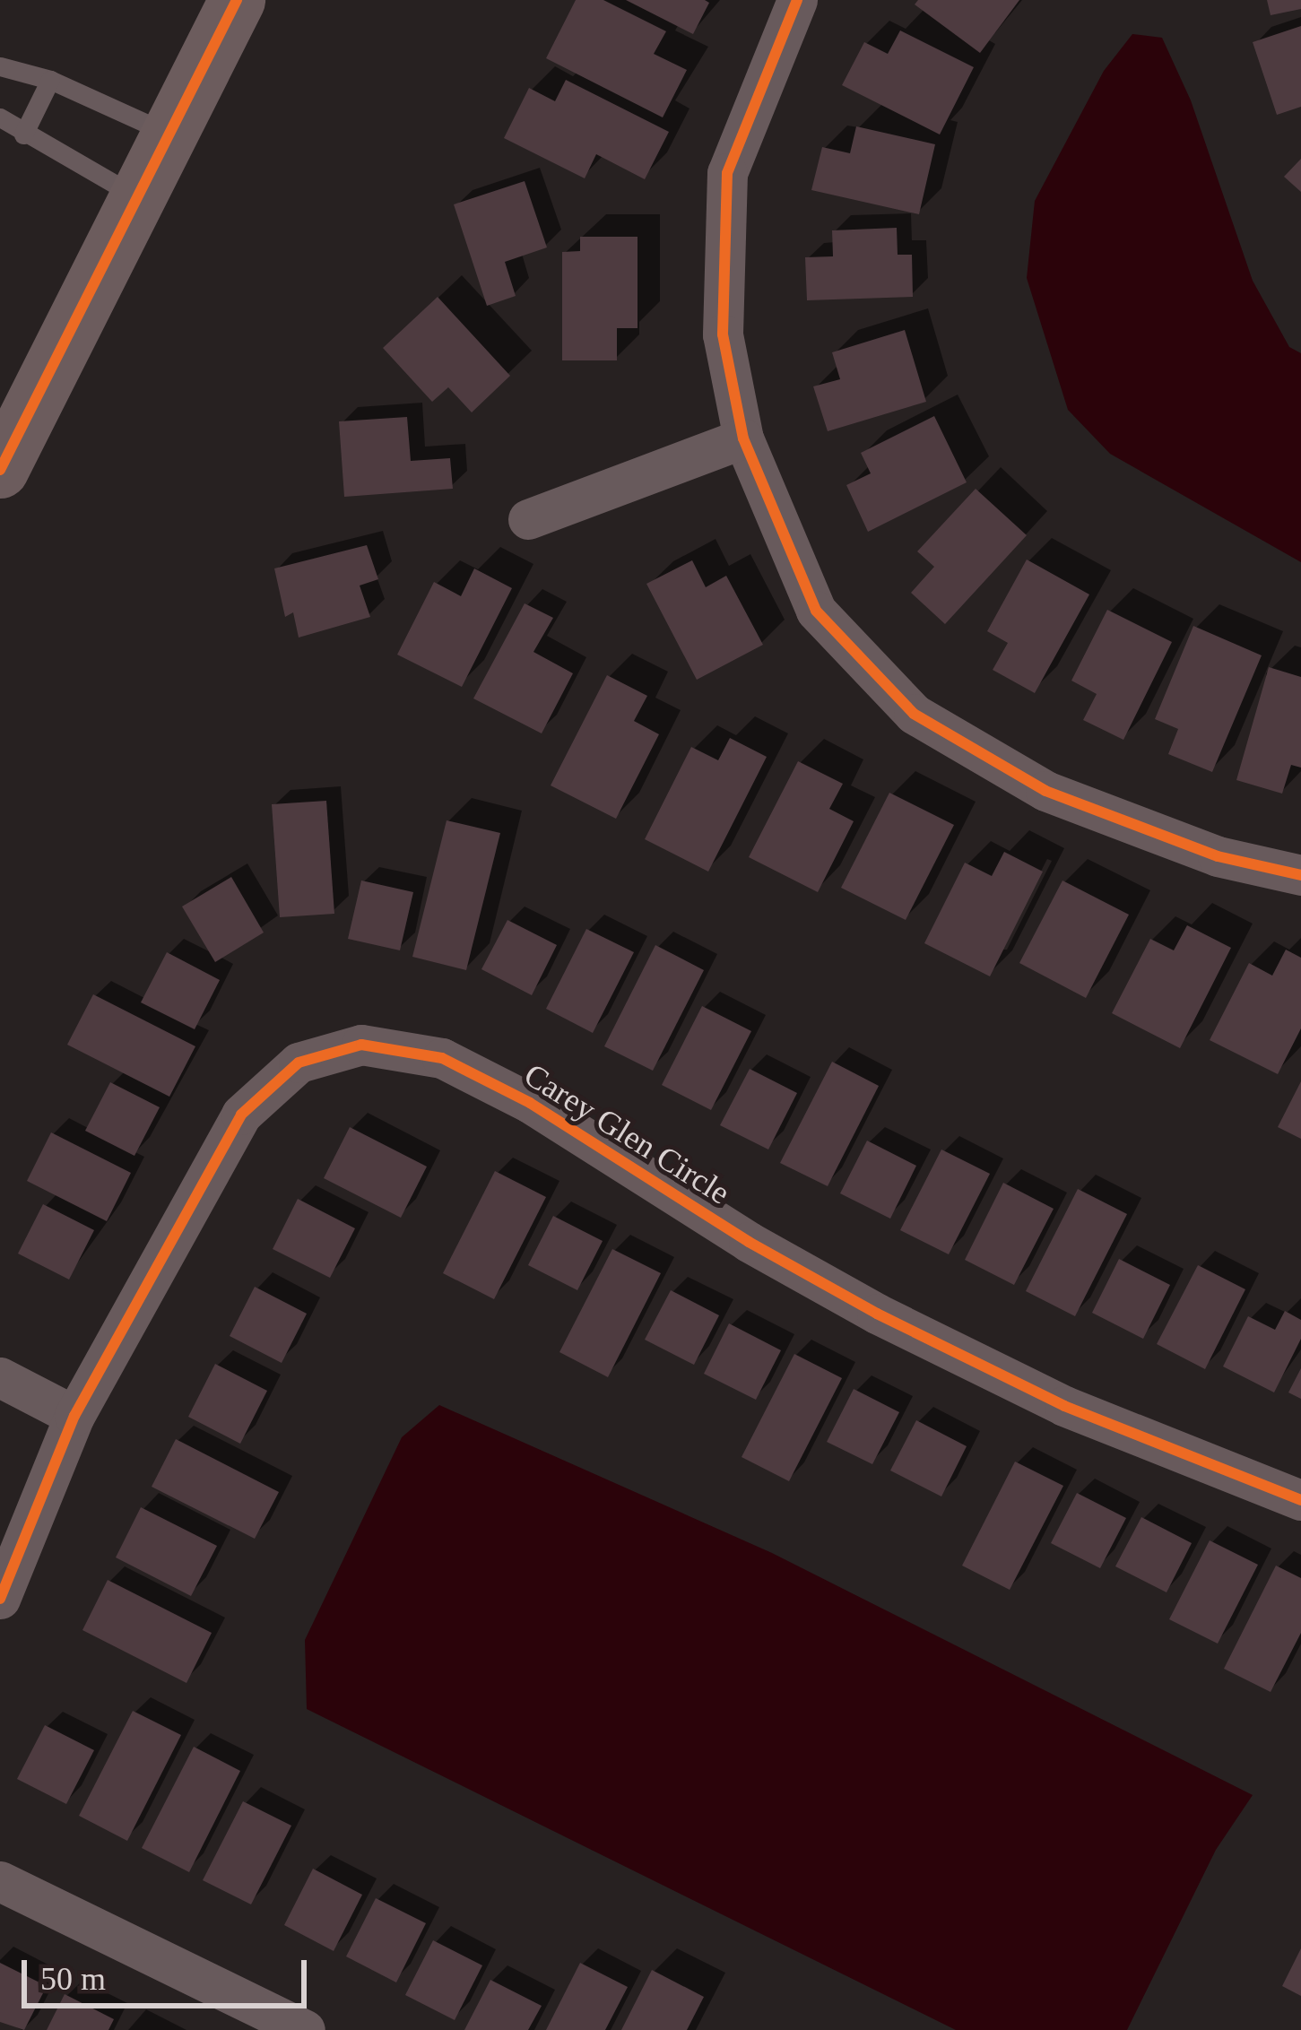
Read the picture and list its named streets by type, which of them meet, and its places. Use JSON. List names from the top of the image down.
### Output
{
  "streets": {
    "street": ["Carey Glen Circle"]
  },
  "scale_bar": "50 m"
}
